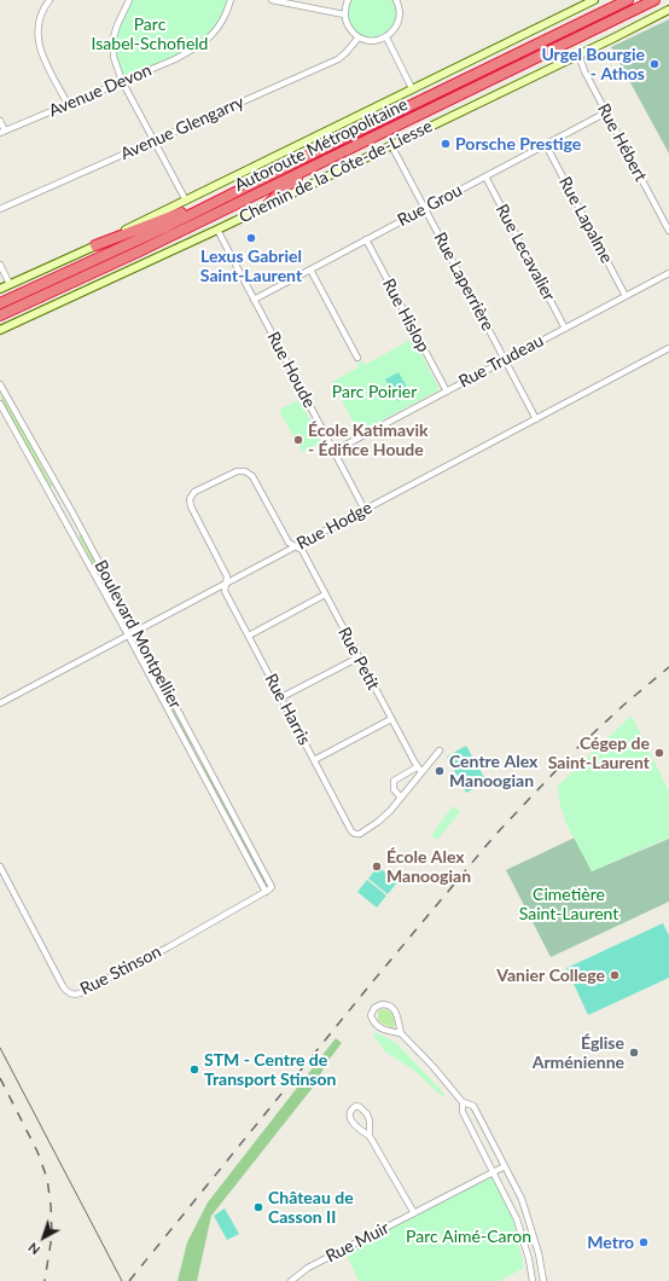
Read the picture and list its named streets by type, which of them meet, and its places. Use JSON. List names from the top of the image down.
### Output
{
  "streets": {
    "highway": ["Autoroute Métropolitaine"],
    "main road": ["Chemin de la Côte-de-Liesse"],
    "street": [
      "Avenue Devon",
      "Avenue Glengarry",
      "Rue Hébert",
      "Rue Grou",
      "Rue Lapalme",
      "Rue Lecavalier",
      "Rue Laperrière",
      "Rue Hislop",
      "Rue Trudeau",
      "Rue Houde",
      "Rue Hodge",
      "Boulevard Montpellier",
      "Rue Petit",
      "Rue Harris",
      "Rue Stinson",
      "Rue Muir"
    ]
  },
  "crossings": [
    ["Rue Hébert", "Chemin de la Côte-de-Liesse"],
    ["Rue Hébert", "Rue Grou"],
    ["Chemin de la Côte-de-Liesse", "Rue Laperrière"],
    ["Chemin de la Côte-de-Liesse", "Rue Houde"],
    ["Rue Grou", "Rue Lapalme"],
    ["Rue Grou", "Rue Lecavalier"],
    ["Rue Grou", "Rue Laperrière"],
    ["Rue Grou", "Rue Hislop"],
    ["Rue Grou", "Rue Houde"],
    ["Rue Lapalme", "Rue Trudeau"],
    ["Rue Lecavalier", "Rue Trudeau"],
    ["Rue Laperrière", "Rue Trudeau"],
    ["Rue Laperrière", "Rue Hodge"],
    ["Rue Hislop", "Rue Trudeau"],
    ["Rue Trudeau", "Rue Houde"],
    ["Rue Houde", "Rue Hodge"],
    ["Rue Hodge", "Boulevard Montpellier"],
    ["Rue Hodge", "Rue Petit"],
    ["Rue Hodge", "Rue Harris"],
    ["Boulevard Montpellier", "Rue Stinson"],
    ["Rue Petit", "Rue Harris"]
  ],
  "parks": [
    "Parc Isabel-Schofield",
    "Parc Poirier",
    "Cimetière Saint-Laurent",
    "Parc Aimé-Caron"
  ],
  "places": [
    "Urgel Bourgie - Athos",
    "Porsche Prestige",
    "Lexus Gabriel Saint-Laurent",
    "École Katimavik - Édifice Houde",
    "Cégep de Saint-Laurent",
    "Centre Alex Manoogian",
    "École Alex Manoogian",
    "Vanier College",
    "Église Arménienne",
    "STM - Centre de Transport Stinson",
    "Château de Casson II",
    "Metro"
  ],
  "north": "bottom left"
}
